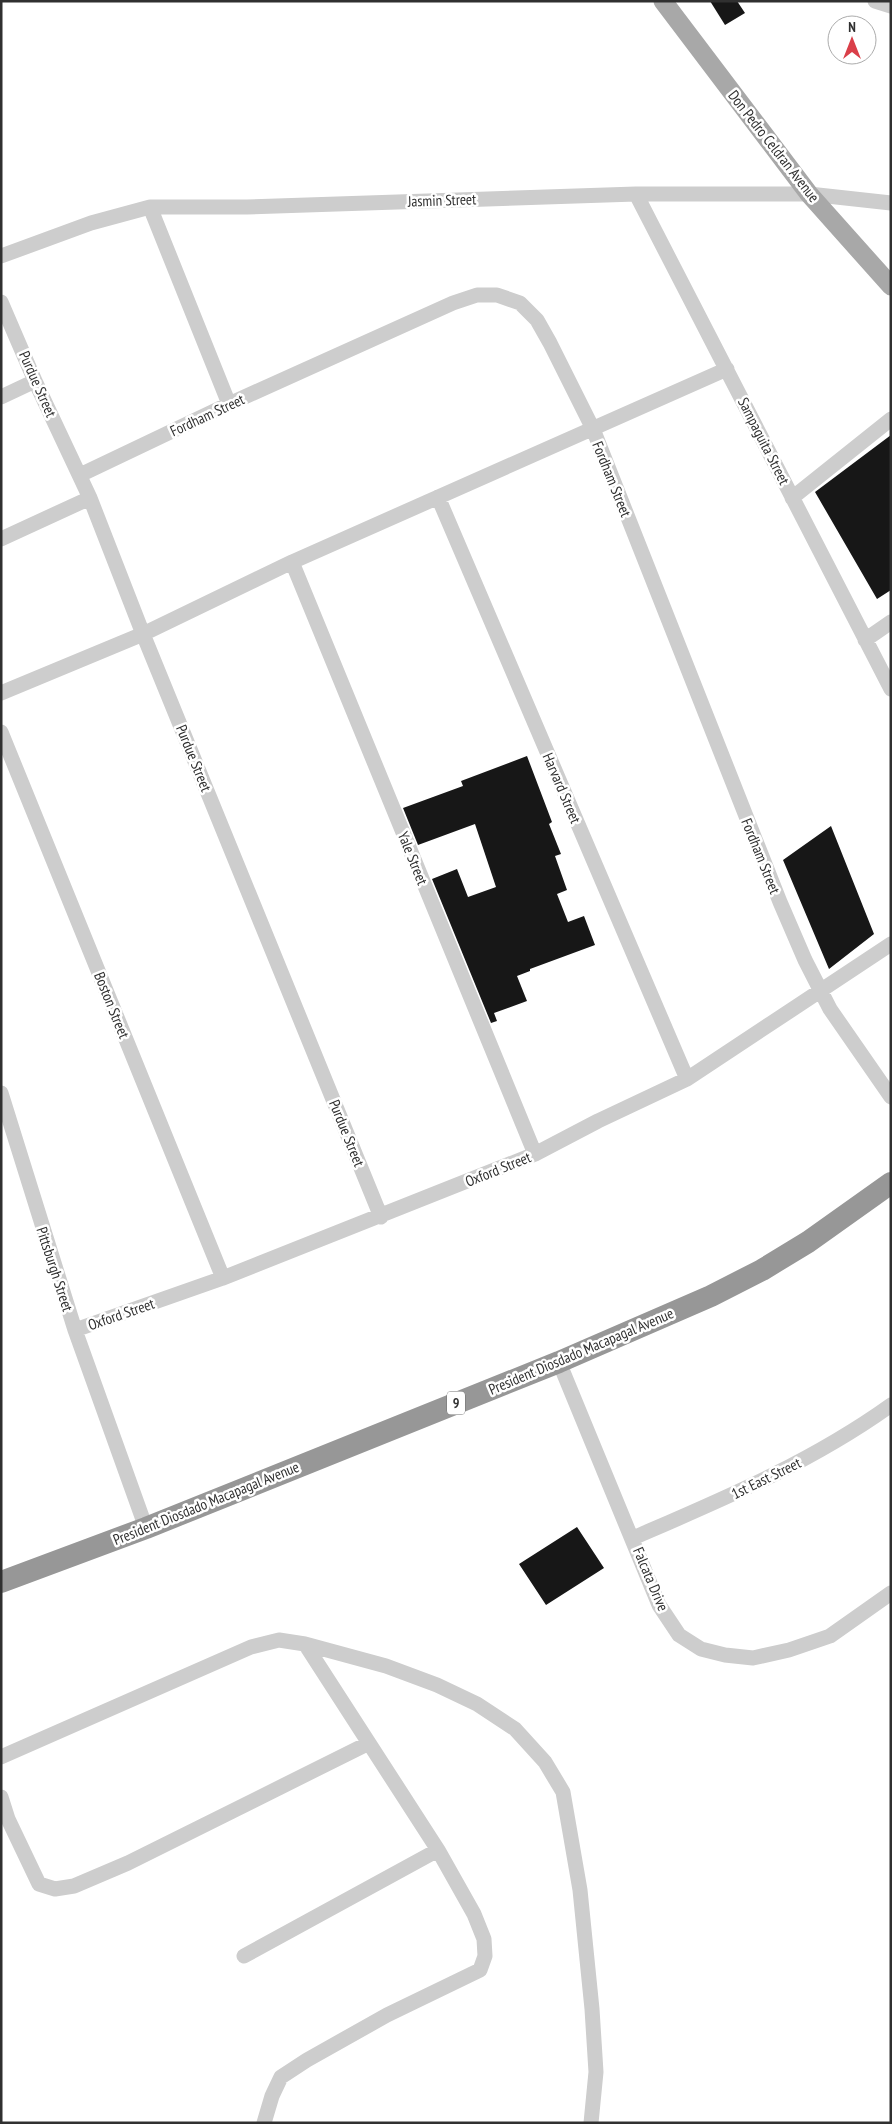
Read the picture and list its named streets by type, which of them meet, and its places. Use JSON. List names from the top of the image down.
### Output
{
  "streets": {
    "highway": ["President Diosdado Macapagal Avenue", "9"],
    "main road": ["Don Pedro Celdran Avenue"],
    "street": [
      "Jasmin Street",
      "Purdue Street",
      "Fordham Street",
      "Sampaguita Street",
      "Harvard Street",
      "Yale Street",
      "Boston Street",
      "Oxford Street",
      "Pittsburgh Street",
      "1st East Street",
      "Falcata Drive"
    ]
  },
  "crossings": [
    ["Don Pedro Celdran Avenue", "Jasmin Street"],
    ["Jasmin Street", "Sampaguita Street"],
    ["Purdue Street", "Fordham Street"],
    ["Purdue Street", "Oxford Street"],
    ["Fordham Street", "Oxford Street"],
    ["Harvard Street", "Oxford Street"],
    ["Yale Street", "Oxford Street"],
    ["Boston Street", "Oxford Street"],
    ["Oxford Street", "Pittsburgh Street"],
    ["Pittsburgh Street", "President Diosdado Macapagal Avenue"],
    ["President Diosdado Macapagal Avenue", "Falcata Drive"],
    ["1st East Street", "Falcata Drive"]
  ],
  "north": "top"
}
